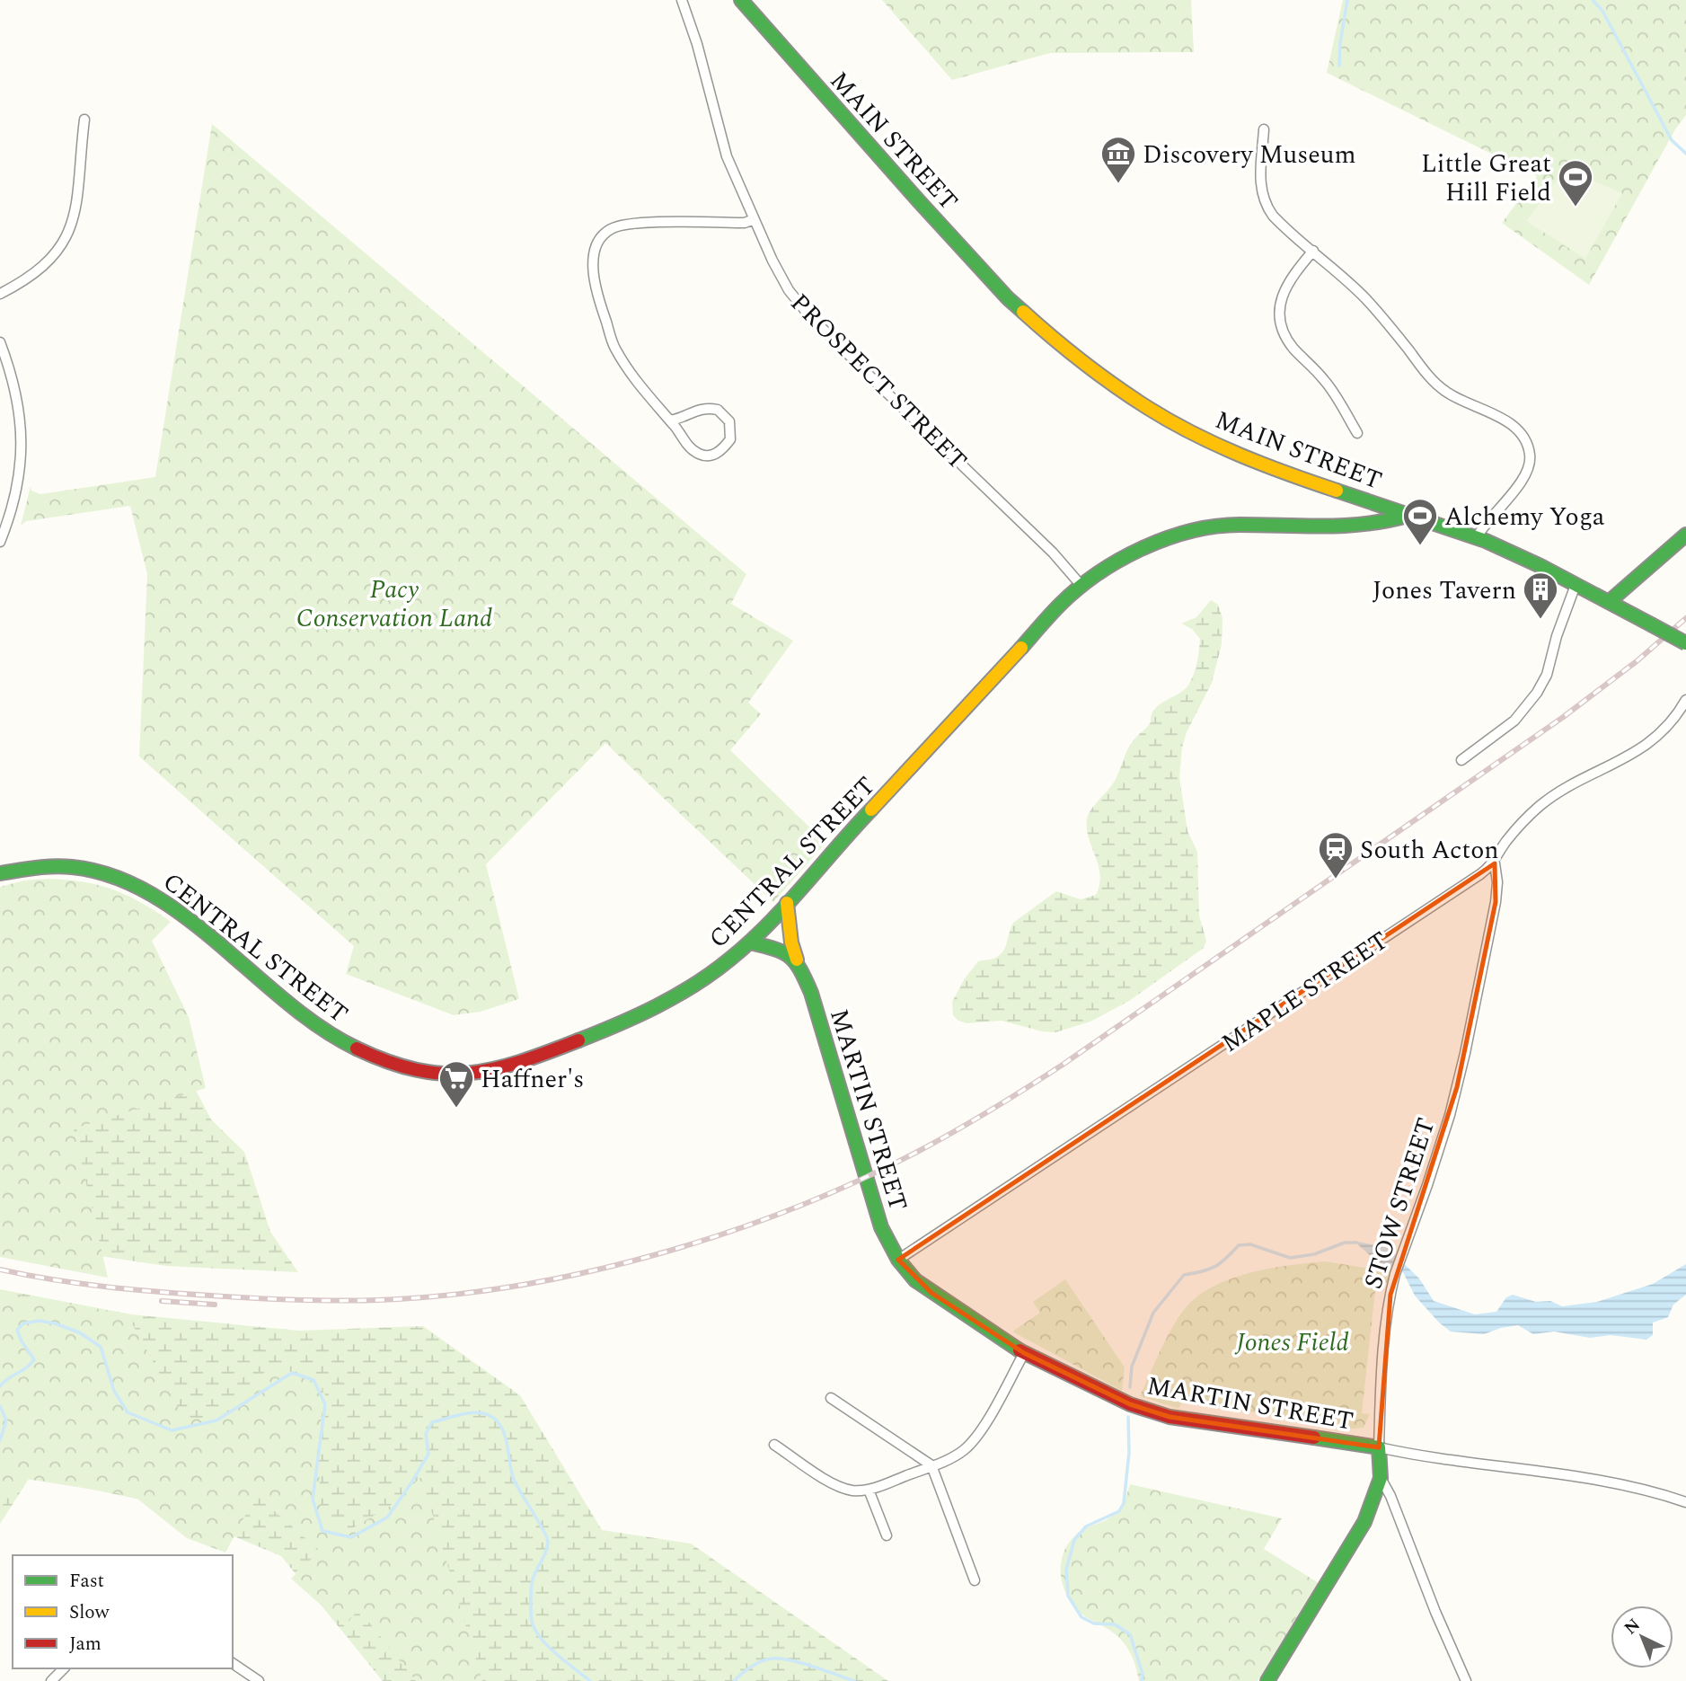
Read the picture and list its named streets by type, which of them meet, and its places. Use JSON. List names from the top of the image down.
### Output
{
  "streets": {
    "street": [
      "MAIN STREET",
      "PROSPECT STREET",
      "CENTRAL STREET",
      "MAPLE STREET",
      "MARTIN STREET",
      "STOW STREET"
    ]
  },
  "crossings": [
    ["MAIN STREET", "CENTRAL STREET"],
    ["PROSPECT STREET", "CENTRAL STREET"],
    ["CENTRAL STREET", "MARTIN STREET"],
    ["MAPLE STREET", "MARTIN STREET"],
    ["MAPLE STREET", "STOW STREET"],
    ["MARTIN STREET", "STOW STREET"]
  ],
  "parks": ["Pacy Conservation Land", "Jones Field"],
  "places": {
    "museum": ["Discovery Museum"],
    "sports": ["Little Great Hill Field", "Alchemy Yoga"],
    "building": ["Jones Tavern"],
    "station": ["South Acton"],
    "supermarket": ["Haffner's"]
  },
  "legend": ["Fast", "Slow", "Jam"],
  "north": "top left"
}
